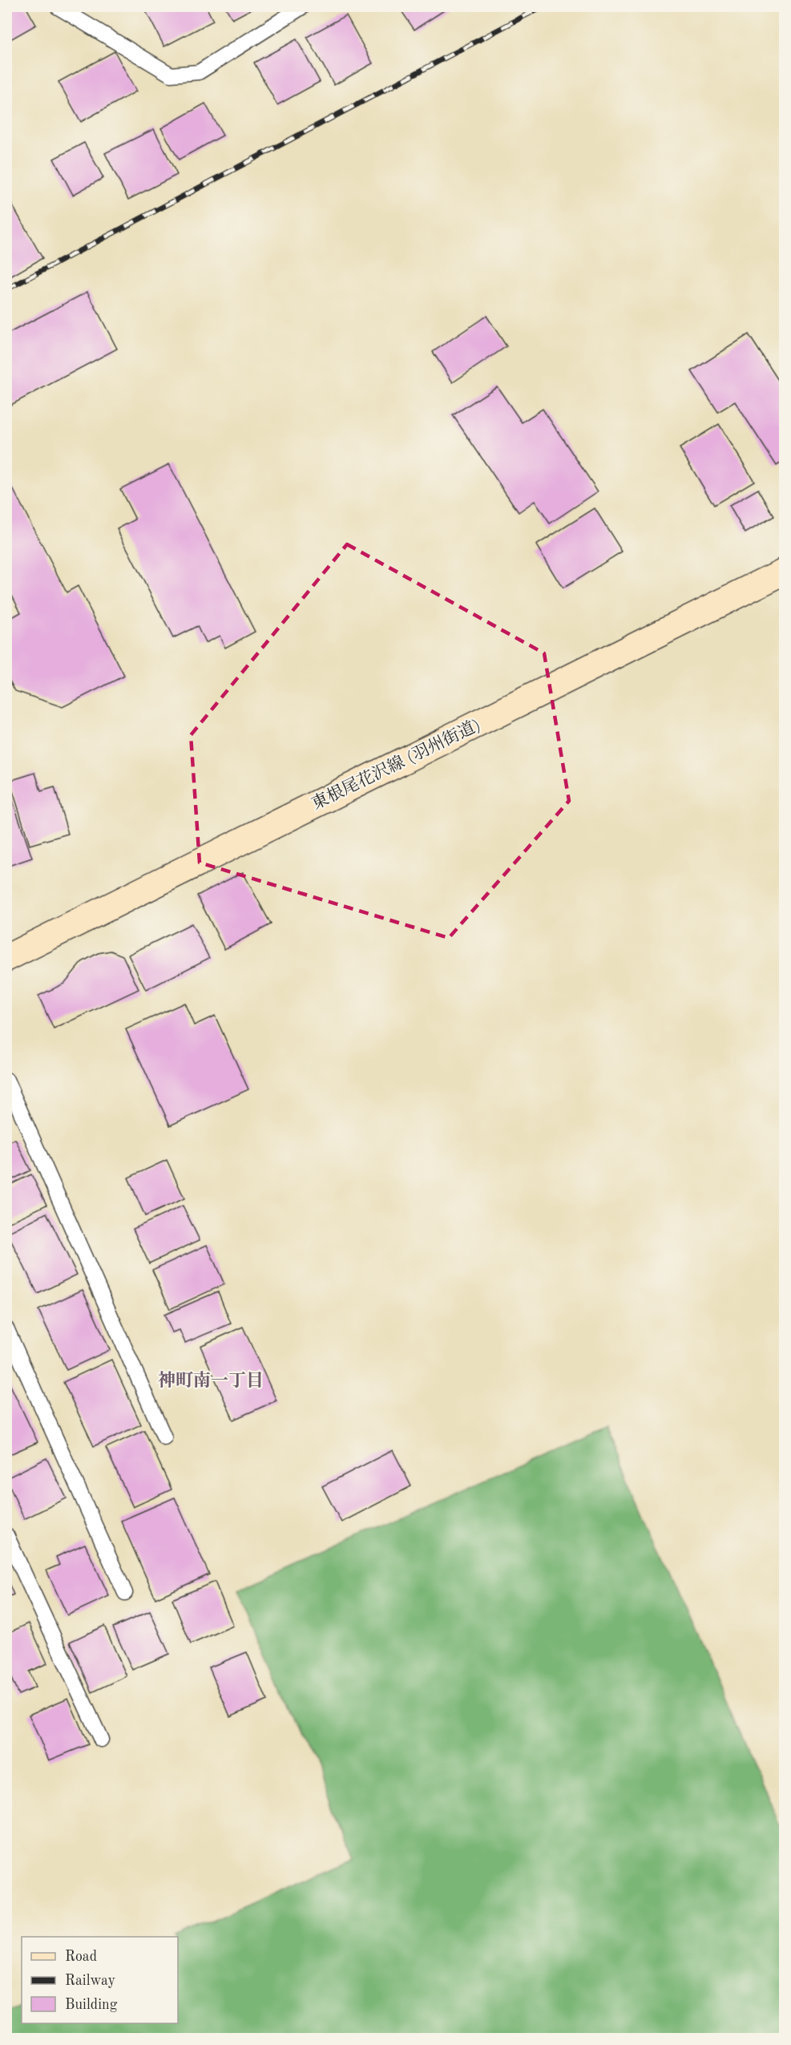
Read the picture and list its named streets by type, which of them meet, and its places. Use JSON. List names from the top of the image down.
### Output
{
  "streets": {
    "main road": ["東根尾花沢線 (羽州街道)"]
  },
  "districts": ["神町南一丁目"],
  "legend": ["Road", "Railway", "Building"]
}
